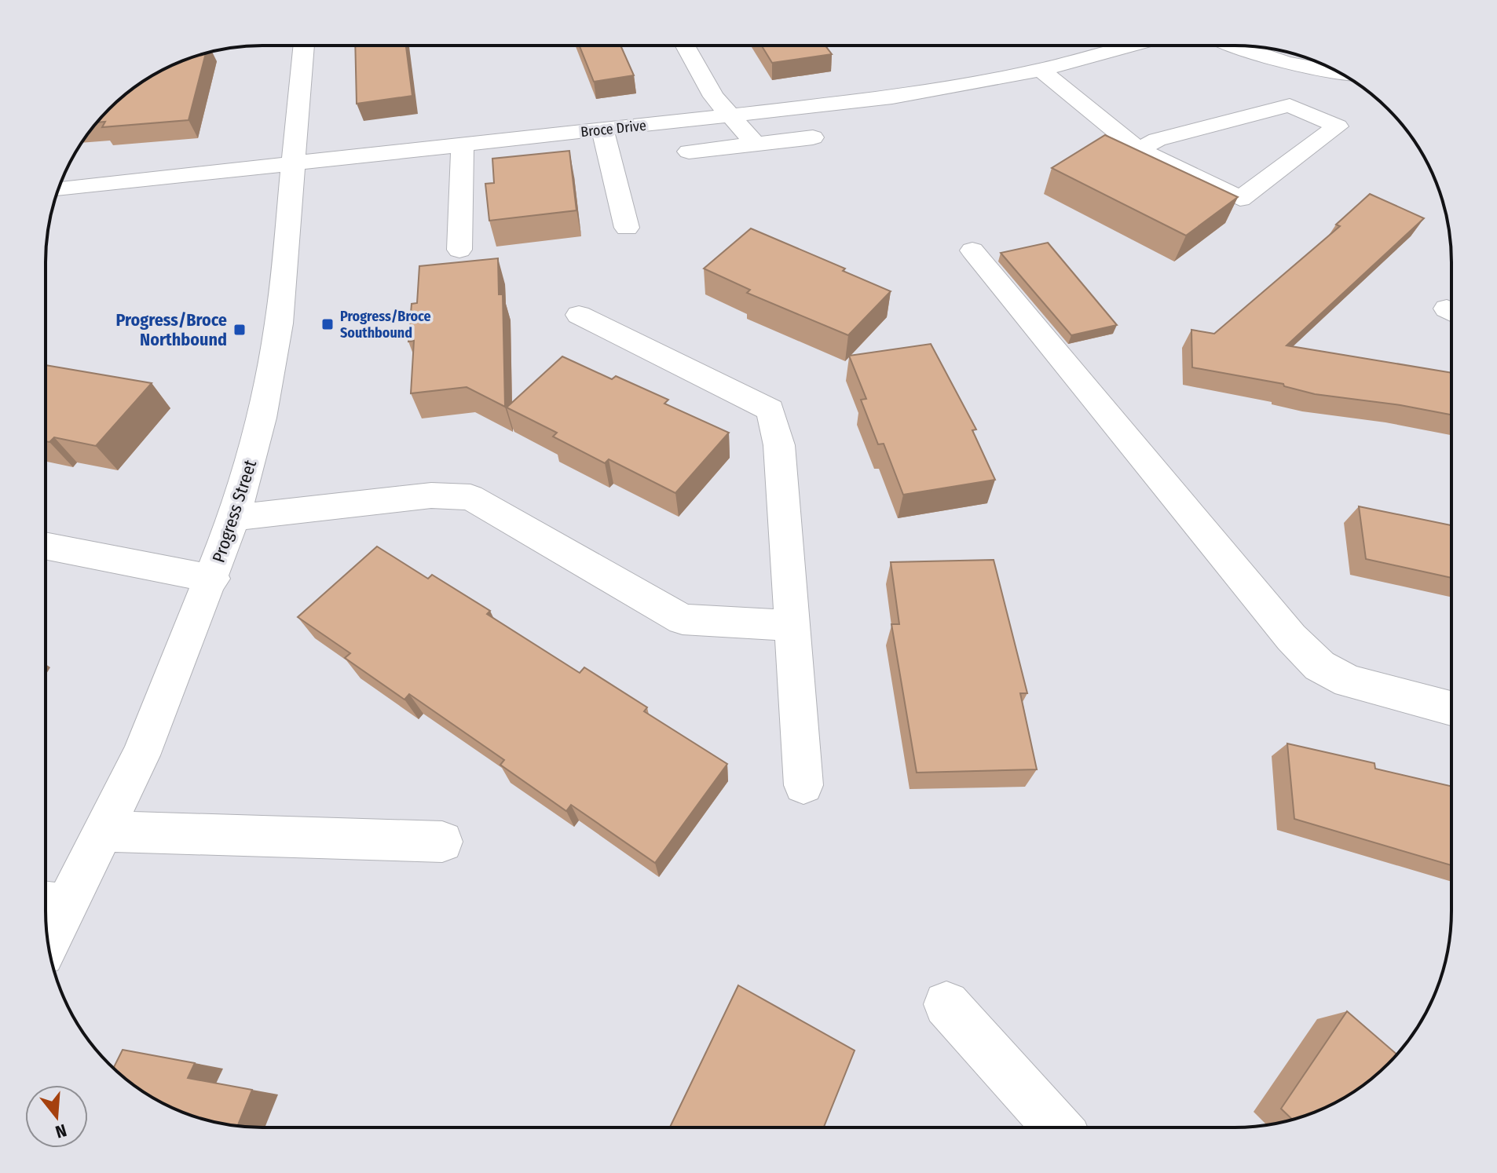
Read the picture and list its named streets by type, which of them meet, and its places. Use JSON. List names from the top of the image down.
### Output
{
  "streets": {
    "street": ["Broce Drive", "Progress Street"]
  },
  "crossings": [
    ["Broce Drive", "Progress Street"]
  ],
  "places": {
    "transit": ["Progress/Broce Southbound", "Progress/Broce Northbound"]
  },
  "north": "bottom"
}
